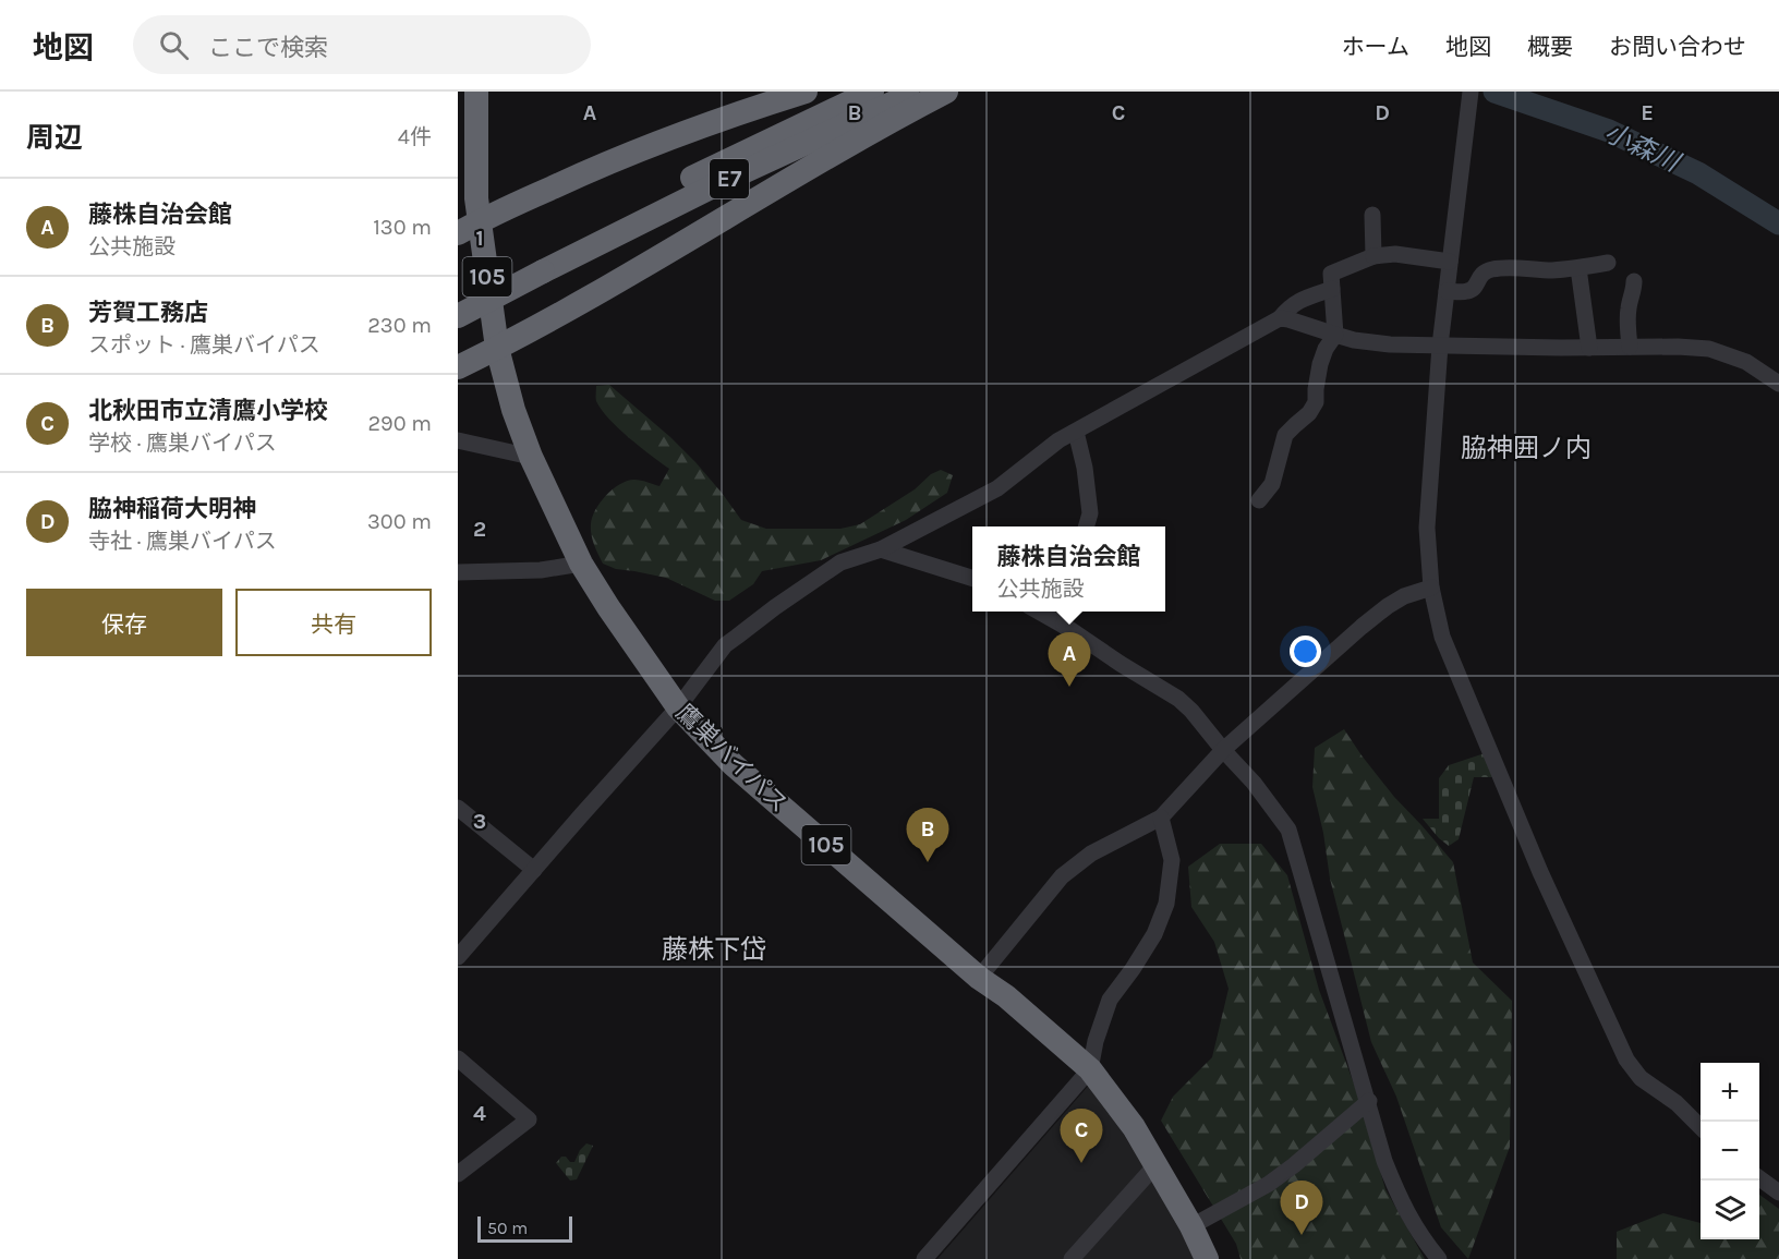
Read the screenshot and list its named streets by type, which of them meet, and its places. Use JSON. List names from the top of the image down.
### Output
{
  "streets": {
    "highway": ["E7", "105", "鷹巣バイパス"]
  },
  "districts": ["脇神囲ノ内", "藤株下岱"],
  "water": ["小森川"],
  "scale_bar": "50 m",
  "page": {
    "header": "地図",
    "search": "ここで検索",
    "nav": [
      "ホーム",
      "地図",
      "概要",
      "お問い合わせ"
    ],
    "heading": ["周辺", "4件"],
    "list": [
      {
        "mark": "A",
        "name": "藤株自治会館",
        "note": "公共施設",
        "value": "130 m"
      },
      {
        "mark": "B",
        "name": "芳賀工務店",
        "note": "スポット · 鷹巣バイパス",
        "value": "230 m"
      },
      {
        "mark": "C",
        "name": "北秋田市立清鷹小学校",
        "note": "学校 · 鷹巣バイパス",
        "value": "290 m"
      },
      {
        "mark": "D",
        "name": "脇神稲荷大明神",
        "note": "寺社 · 鷹巣バイパス",
        "value": "300 m"
      }
    ],
    "popup": ["藤株自治会館", "公共施設"],
    "buttons": ["保存", "共有"],
    "pins": [
      "A",
      "B",
      "C",
      "D"
    ],
    "map_buttons": ["+", "−"],
    "scale": "50 m"
  },
  "grid": {
    "columns": [
      "A",
      "B",
      "C",
      "D",
      "E"
    ],
    "rows": [
      "1",
      "2",
      "3",
      "4"
    ]
  }
}
